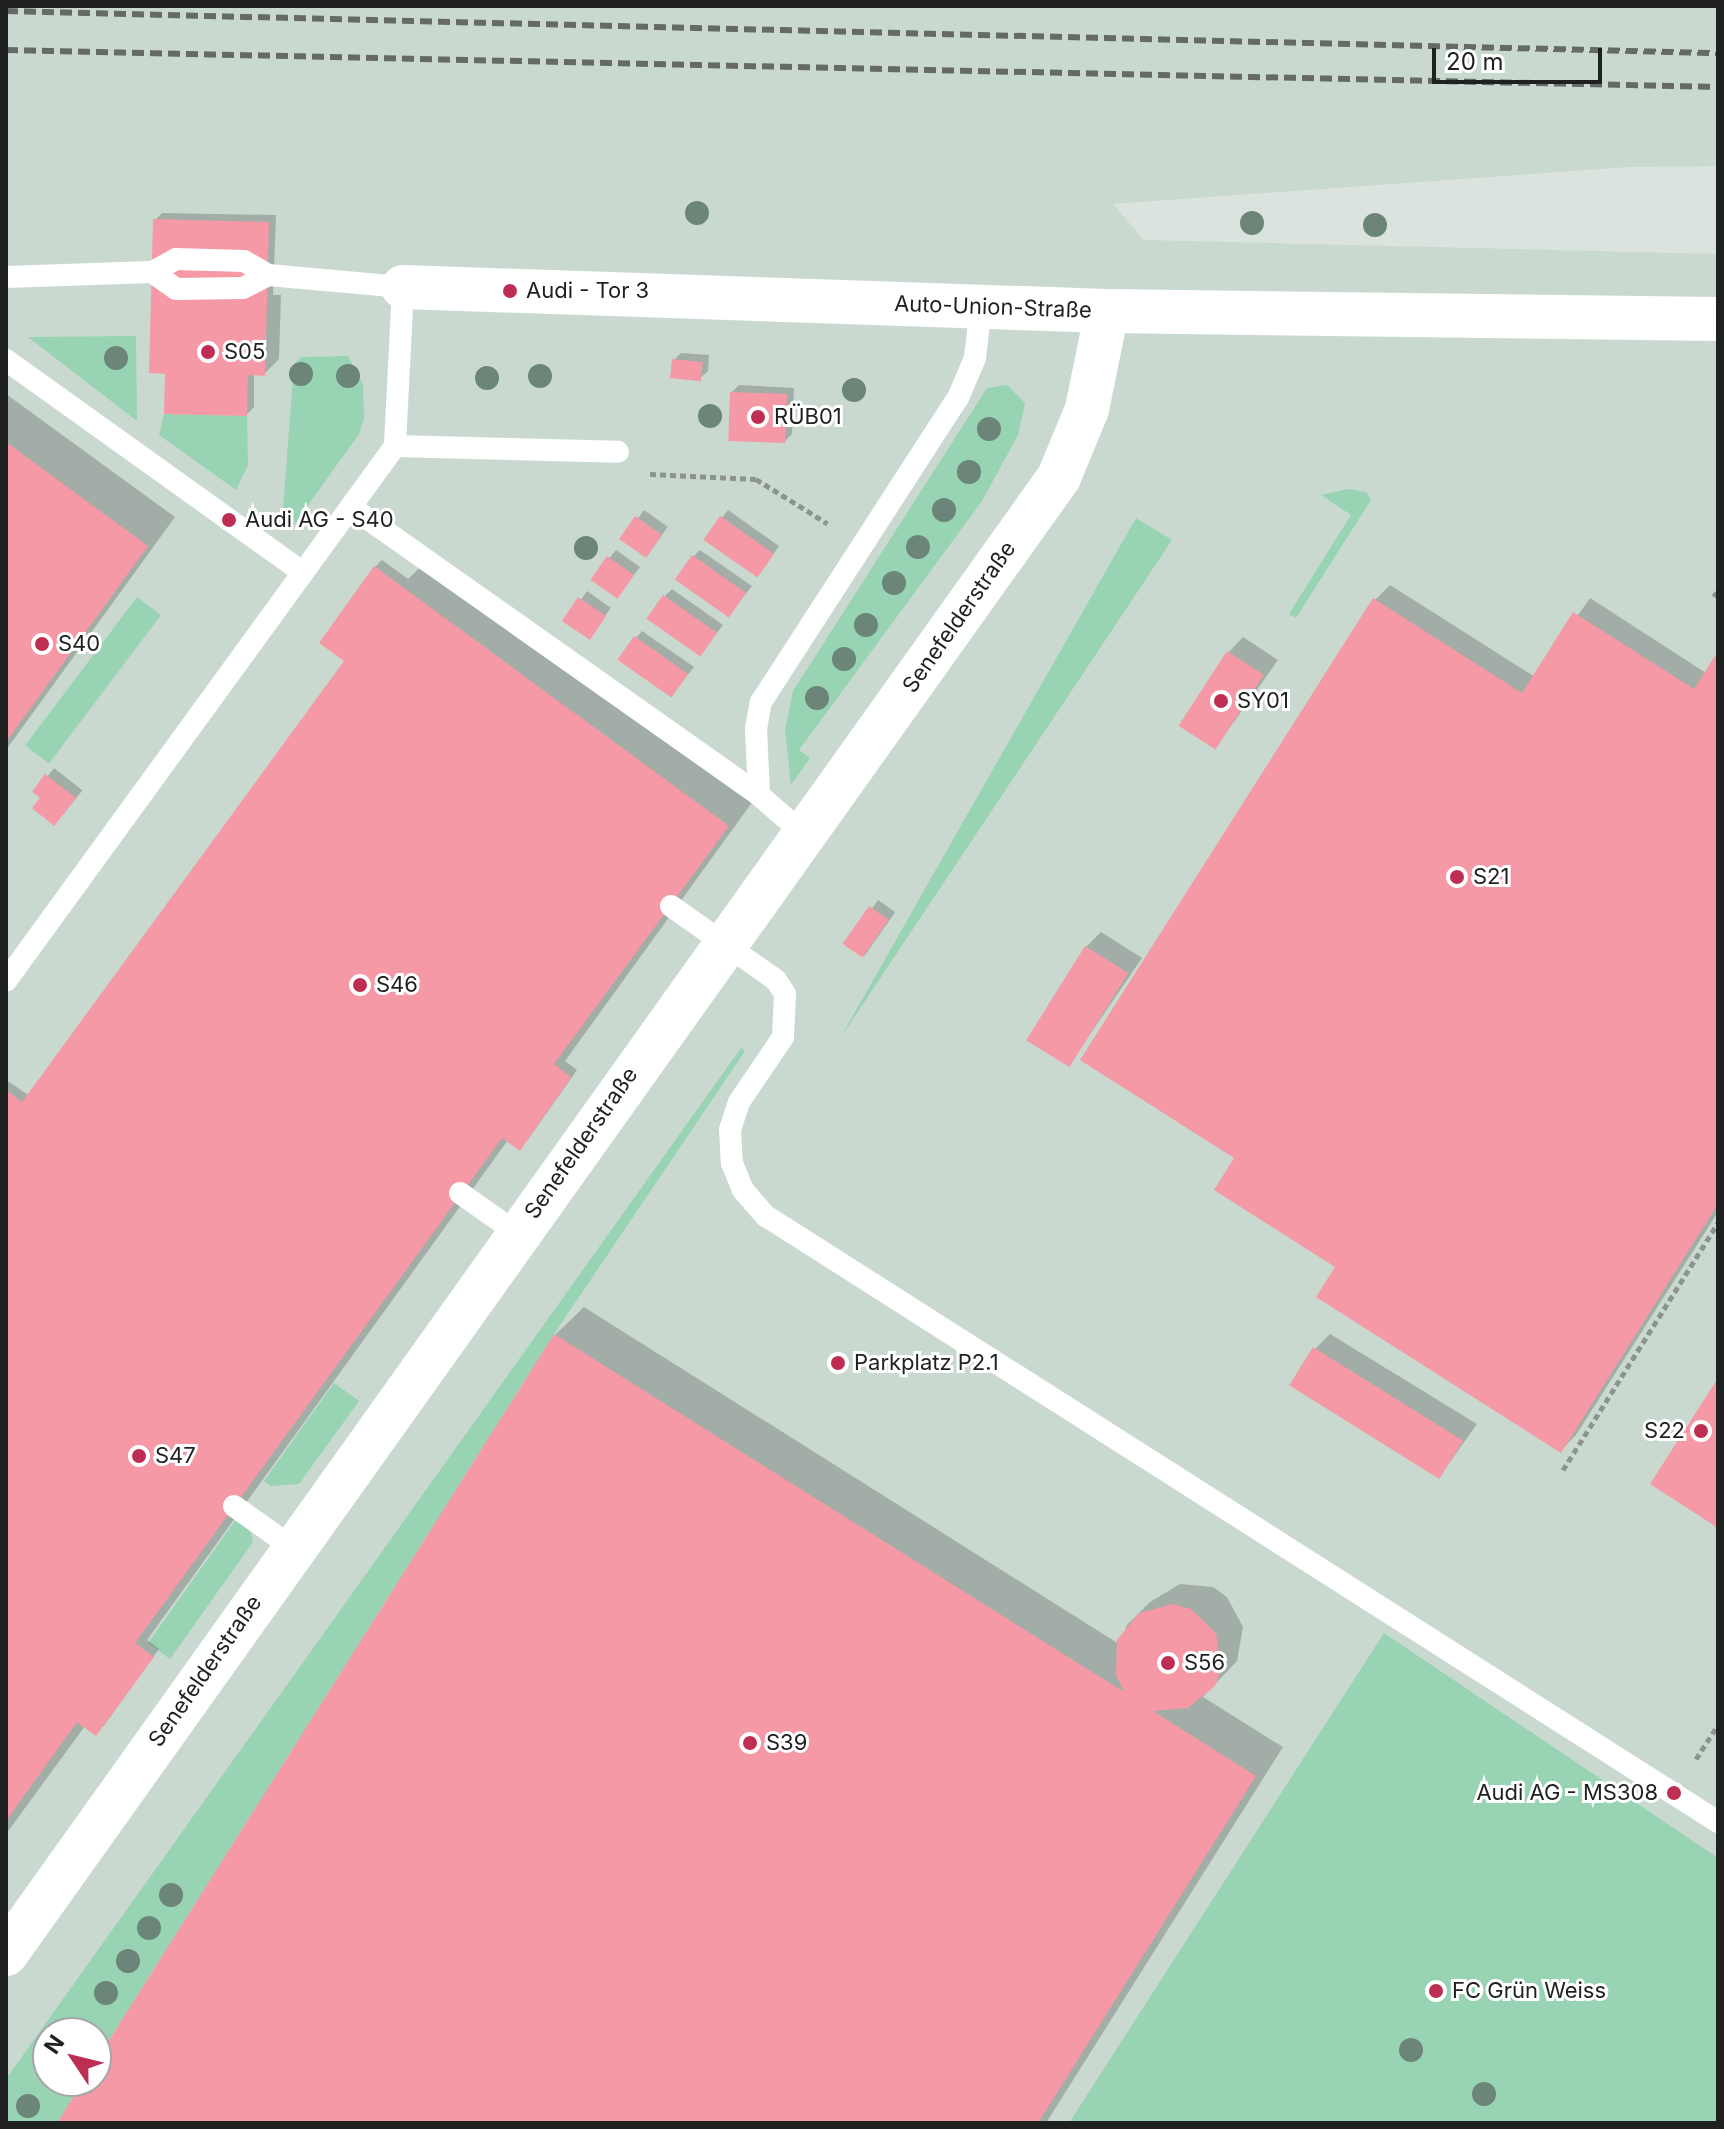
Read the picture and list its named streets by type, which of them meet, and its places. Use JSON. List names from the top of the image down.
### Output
{
  "streets": {
    "street": ["Auto-Union-Straße", "Senefelderstraße"]
  },
  "crossings": [
    ["Auto-Union-Straße", "Senefelderstraße"]
  ],
  "places": [
    "Audi - Tor 3",
    "S05",
    "RÜB01",
    "Audi AG - S40",
    "S40",
    "SY01",
    "S21",
    "S46",
    "Parkplatz P2.1",
    "S22",
    "S47",
    "S56",
    "S39",
    "Audi AG - MS308",
    "FC Grün Weiss"
  ],
  "scale_bar": "20 m",
  "north": "top left"
}
